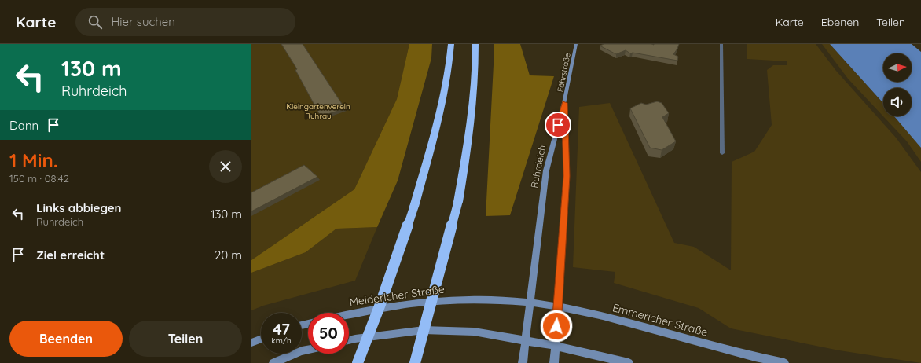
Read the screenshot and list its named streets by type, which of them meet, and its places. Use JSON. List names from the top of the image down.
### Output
{
  "streets": {
    "main road": [
      "Fährstraße",
      "Ruhrdeich",
      "Meidericher Straße",
      "Emmericher Straße"
    ]
  },
  "crossings": [
    ["Fährstraße", "Ruhrdeich"],
    ["Ruhrdeich", "Meidericher Straße"],
    ["Ruhrdeich", "Emmericher Straße"],
    ["Meidericher Straße", "Emmericher Straße"]
  ],
  "parks": ["Kleingartenverein Ruhrau"],
  "north": "right",
  "page": {
    "header": "Karte",
    "search": "Hier suchen",
    "nav": ["Karte", "Ebenen", "Teilen"],
    "turn": ["130 m", "Ruhrdeich"],
    "then": "Dann",
    "heading": ["1 Min.", "150 m · 08:42"],
    "list": [
      {
        "name": "Links abbiegen",
        "note": "Ruhrdeich",
        "value": "130 m"
      },
      {
        "name": "Ziel erreicht",
        "value": "20 m"
      }
    ],
    "speed": "47 km/h",
    "limit": "50",
    "buttons": ["Beenden", "Teilen"]
  }
}
